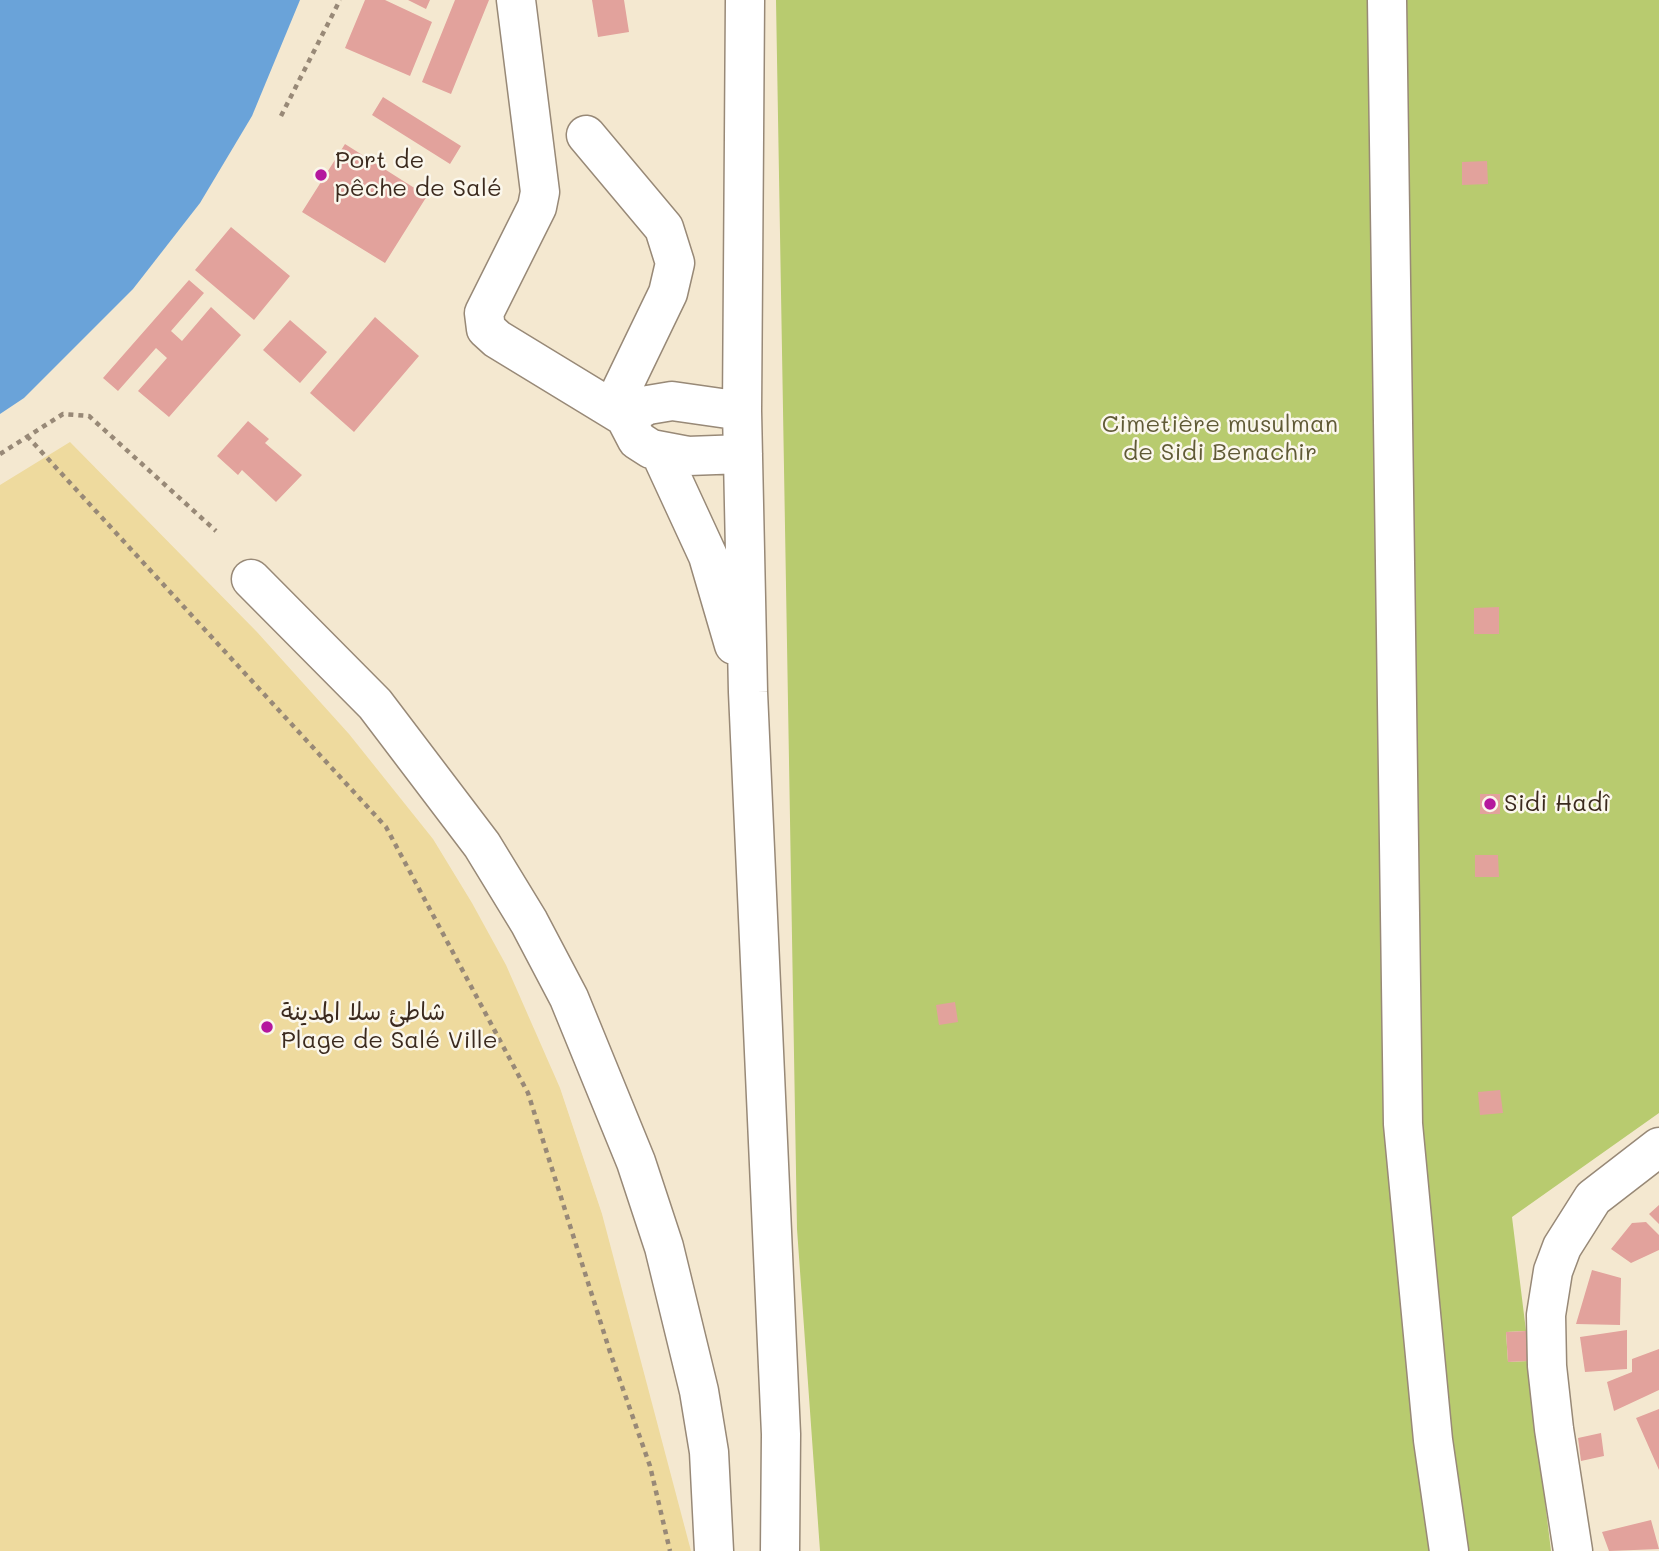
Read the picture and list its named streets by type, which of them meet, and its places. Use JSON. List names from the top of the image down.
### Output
{
  "parks": ["Cimetière musulman de Sidi Benachir"],
  "places": ["Port de pêche de Salé", "Sidi Hadî", "شاطئ سلا المدينة Plage de Salé Ville"]
}
